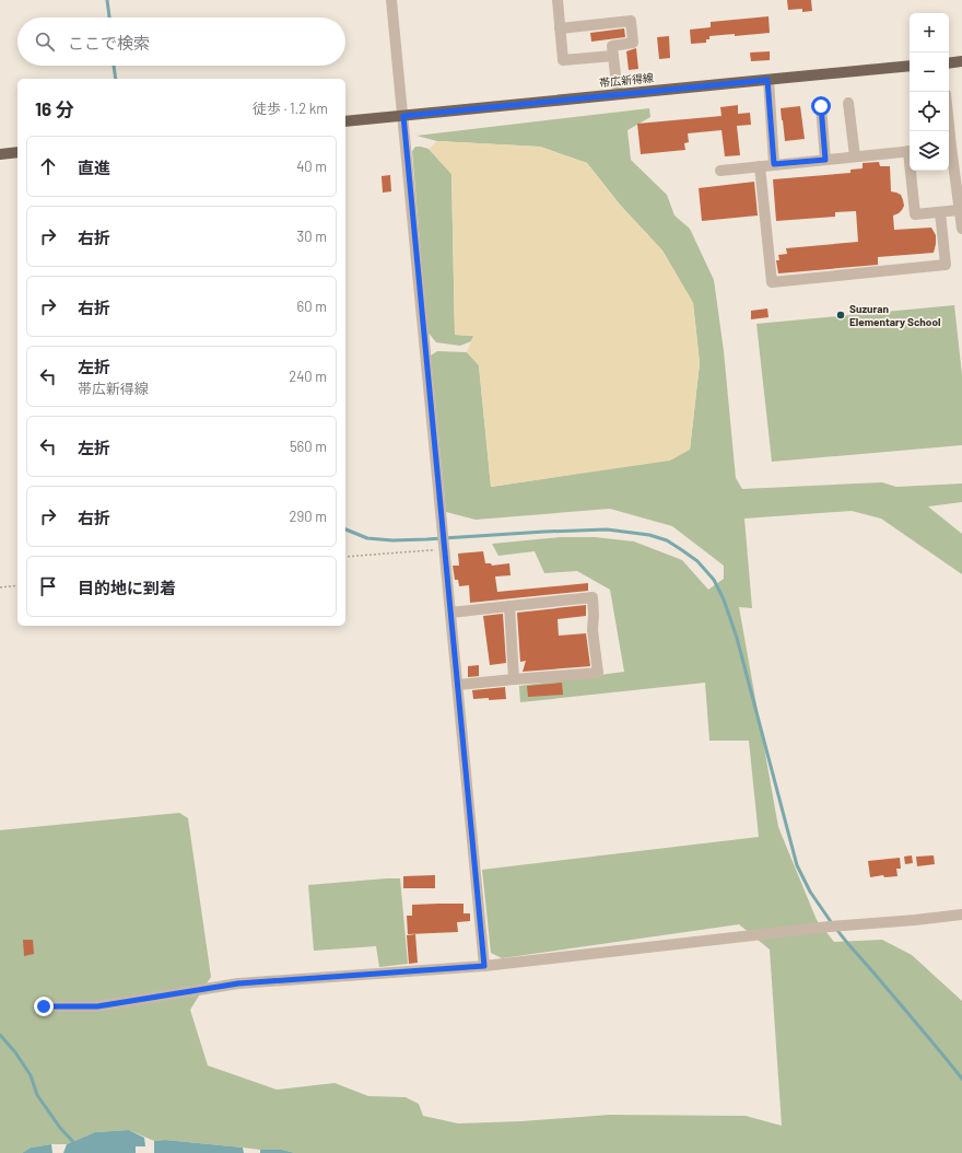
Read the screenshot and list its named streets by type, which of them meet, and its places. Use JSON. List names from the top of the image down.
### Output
{
  "streets": {
    "main road": ["帯広新得線"]
  },
  "places": ["Suzuran Elementary School"],
  "page": {
    "map_buttons": ["+", "−"],
    "search": "ここで検索",
    "heading": ["16 分", "徒歩 · 1.2 km"],
    "list": [
      ["直進", "40 m"],
      ["右折", "30 m"],
      ["右折", "60 m"],
      ["左折", "帯広新得線", "240 m"],
      ["左折", "560 m"],
      ["右折", "290 m"],
      "目的地に到着"
    ]
  }
}
